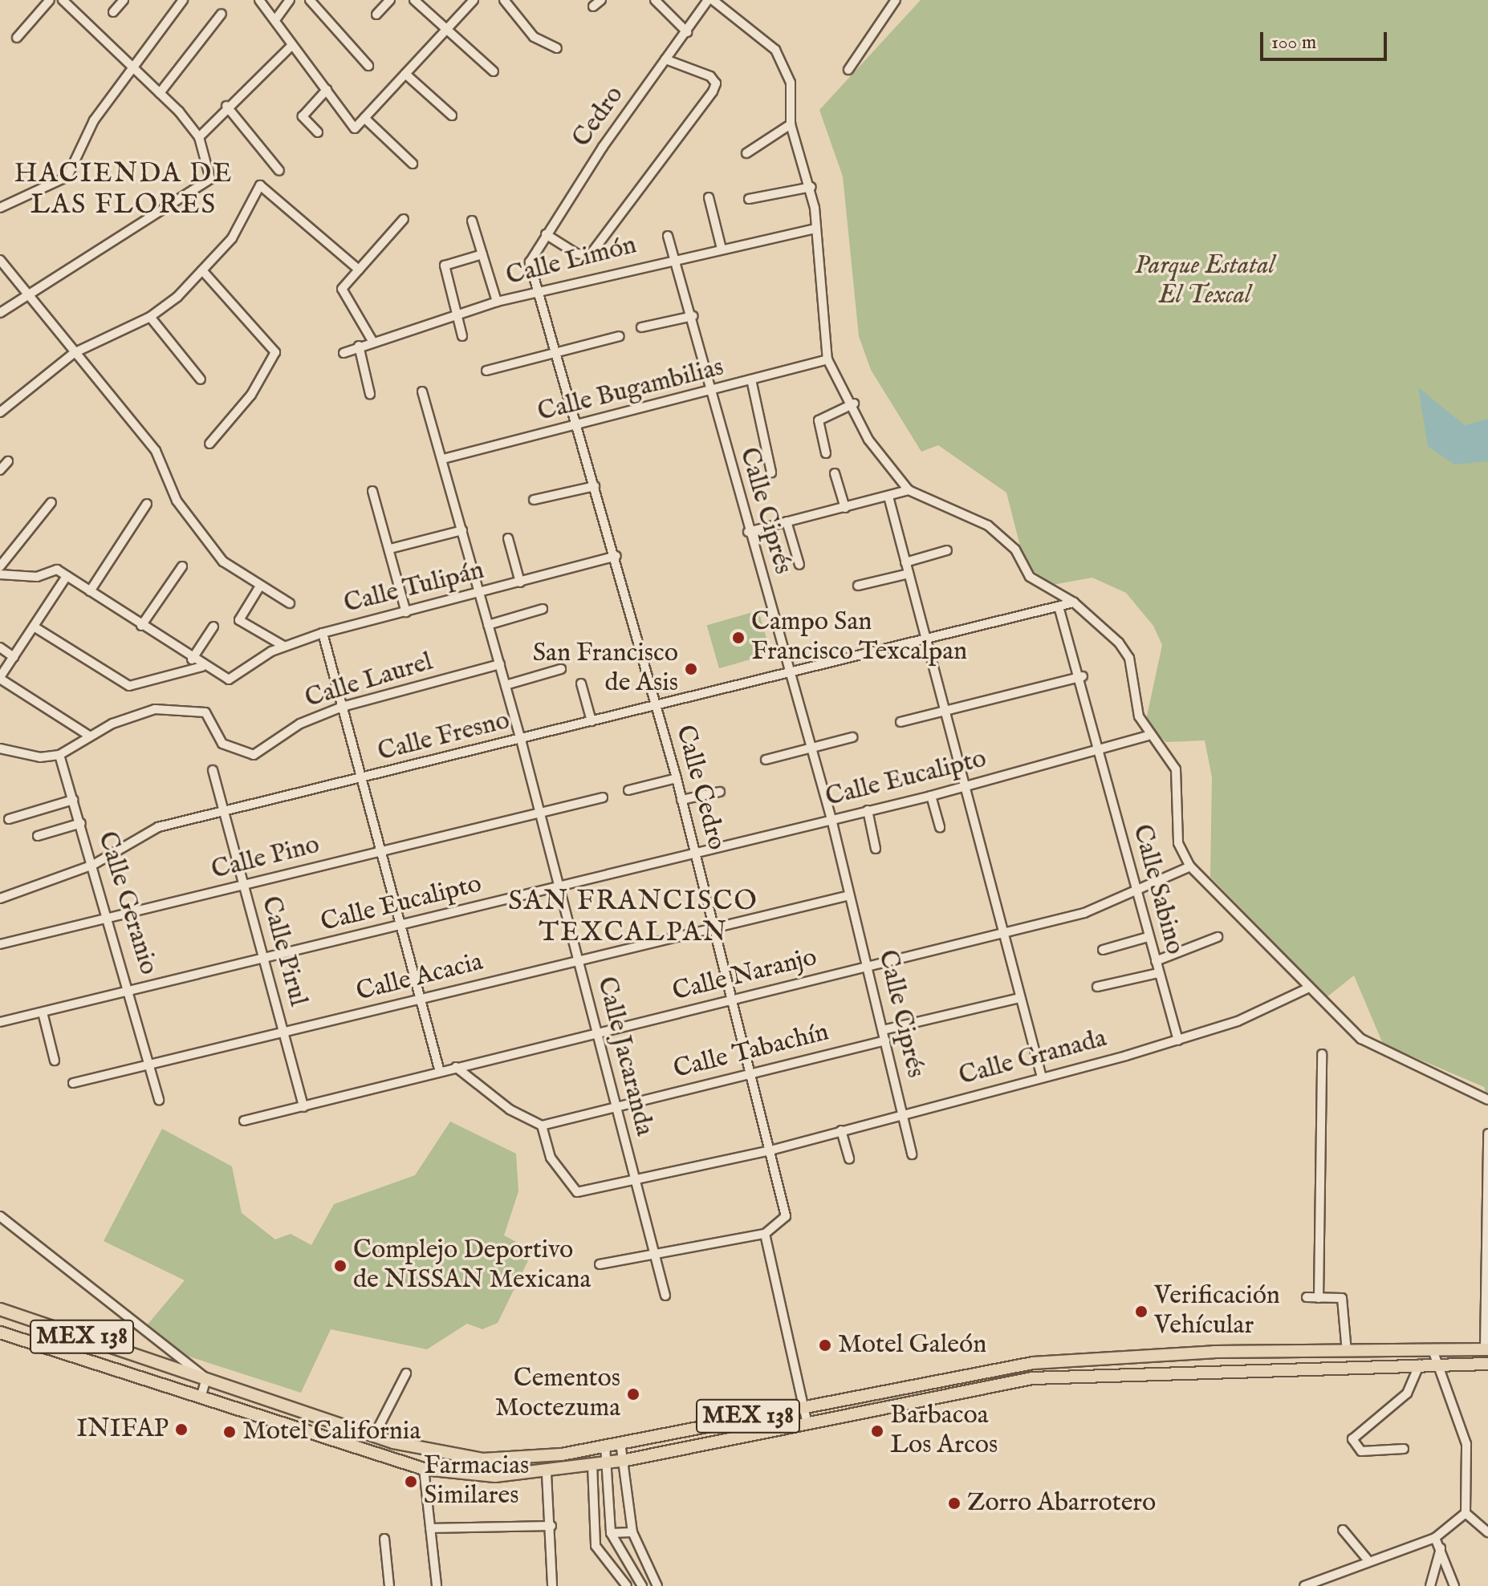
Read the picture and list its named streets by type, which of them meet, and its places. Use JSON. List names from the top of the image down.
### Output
{
  "streets": {
    "main road": ["MEX 138"],
    "street": [
      "Cedro",
      "Calle Limón",
      "Calle Bugambilias",
      "Calle Ciprés",
      "Calle Tulipán",
      "Calle Laurel",
      "Calle Fresno",
      "Calle Eucalipto",
      "Calle Cedro",
      "Calle Pino",
      "Calle Sabino",
      "Calle Geranio",
      "Calle Pirul",
      "Calle Naranjo",
      "Calle Acacia",
      "Calle Tabachín",
      "Calle Jacaranda",
      "Calle Granada"
    ]
  },
  "crossings": [
    ["Cedro", "Calle Cedro"],
    ["Calle Limón", "Calle Ciprés"],
    ["Calle Limón", "Calle Cedro"],
    ["Calle Bugambilias", "Calle Ciprés"],
    ["Calle Bugambilias", "Calle Cedro"],
    ["Calle Bugambilias", "Calle Jacaranda"],
    ["Calle Ciprés", "Calle Fresno"],
    ["Calle Ciprés", "Calle Eucalipto"],
    ["Calle Ciprés", "Calle Naranjo"],
    ["Calle Ciprés", "Calle Acacia"],
    ["Calle Ciprés", "Calle Tabachín"],
    ["Calle Ciprés", "Calle Granada"],
    ["Calle Tulipán", "Calle Cedro"],
    ["Calle Tulipán", "Calle Jacaranda"],
    ["Calle Laurel", "Calle Jacaranda"],
    ["Calle Fresno", "Calle Cedro"],
    ["Calle Fresno", "Calle Sabino"],
    ["Calle Fresno", "Calle Geranio"],
    ["Calle Fresno", "Calle Pirul"],
    ["Calle Fresno", "Calle Jacaranda"],
    ["Calle Eucalipto", "Calle Cedro"],
    ["Calle Eucalipto", "Calle Sabino"],
    ["Calle Eucalipto", "Calle Geranio"],
    ["Calle Eucalipto", "Calle Pirul"],
    ["Calle Eucalipto", "Calle Jacaranda"],
    ["Calle Cedro", "Calle Naranjo"],
    ["Calle Cedro", "Calle Acacia"],
    ["Calle Cedro", "Calle Tabachín"],
    ["Calle Cedro", "Calle Granada"],
    ["Calle Pino", "Calle Geranio"],
    ["Calle Pino", "Calle Pirul"],
    ["Calle Pino", "Calle Jacaranda"],
    ["Calle Sabino", "Calle Naranjo"],
    ["Calle Sabino", "Calle Granada"],
    ["Calle Geranio", "Calle Acacia"],
    ["Calle Pirul", "Calle Naranjo"],
    ["Calle Pirul", "Calle Acacia"],
    ["Calle Naranjo", "Calle Jacaranda"],
    ["Calle Acacia", "Calle Jacaranda"],
    ["Calle Tabachín", "Calle Jacaranda"],
    ["Calle Tabachín", "Calle Granada"],
    ["Calle Jacaranda", "Calle Granada"]
  ],
  "districts": ["HACIENDA DE LAS FLORES", "SAN FRANCISCO TEXCALPAN"],
  "parks": ["Parque Estatal El Texcal"],
  "places": [
    "Campo San Francisco Texcalpan",
    "San Francisco de Asis",
    "Complejo Deportivo de NISSAN Mexicana",
    "Verificación Vehícular",
    "Motel Galeón",
    "Cementos Moctezuma",
    "INIFAP",
    "Barbacoa Los Arcos",
    "Motel California",
    "Farmacias Similares",
    "Zorro Abarrotero"
  ],
  "scale_bar": "100 m"
}
